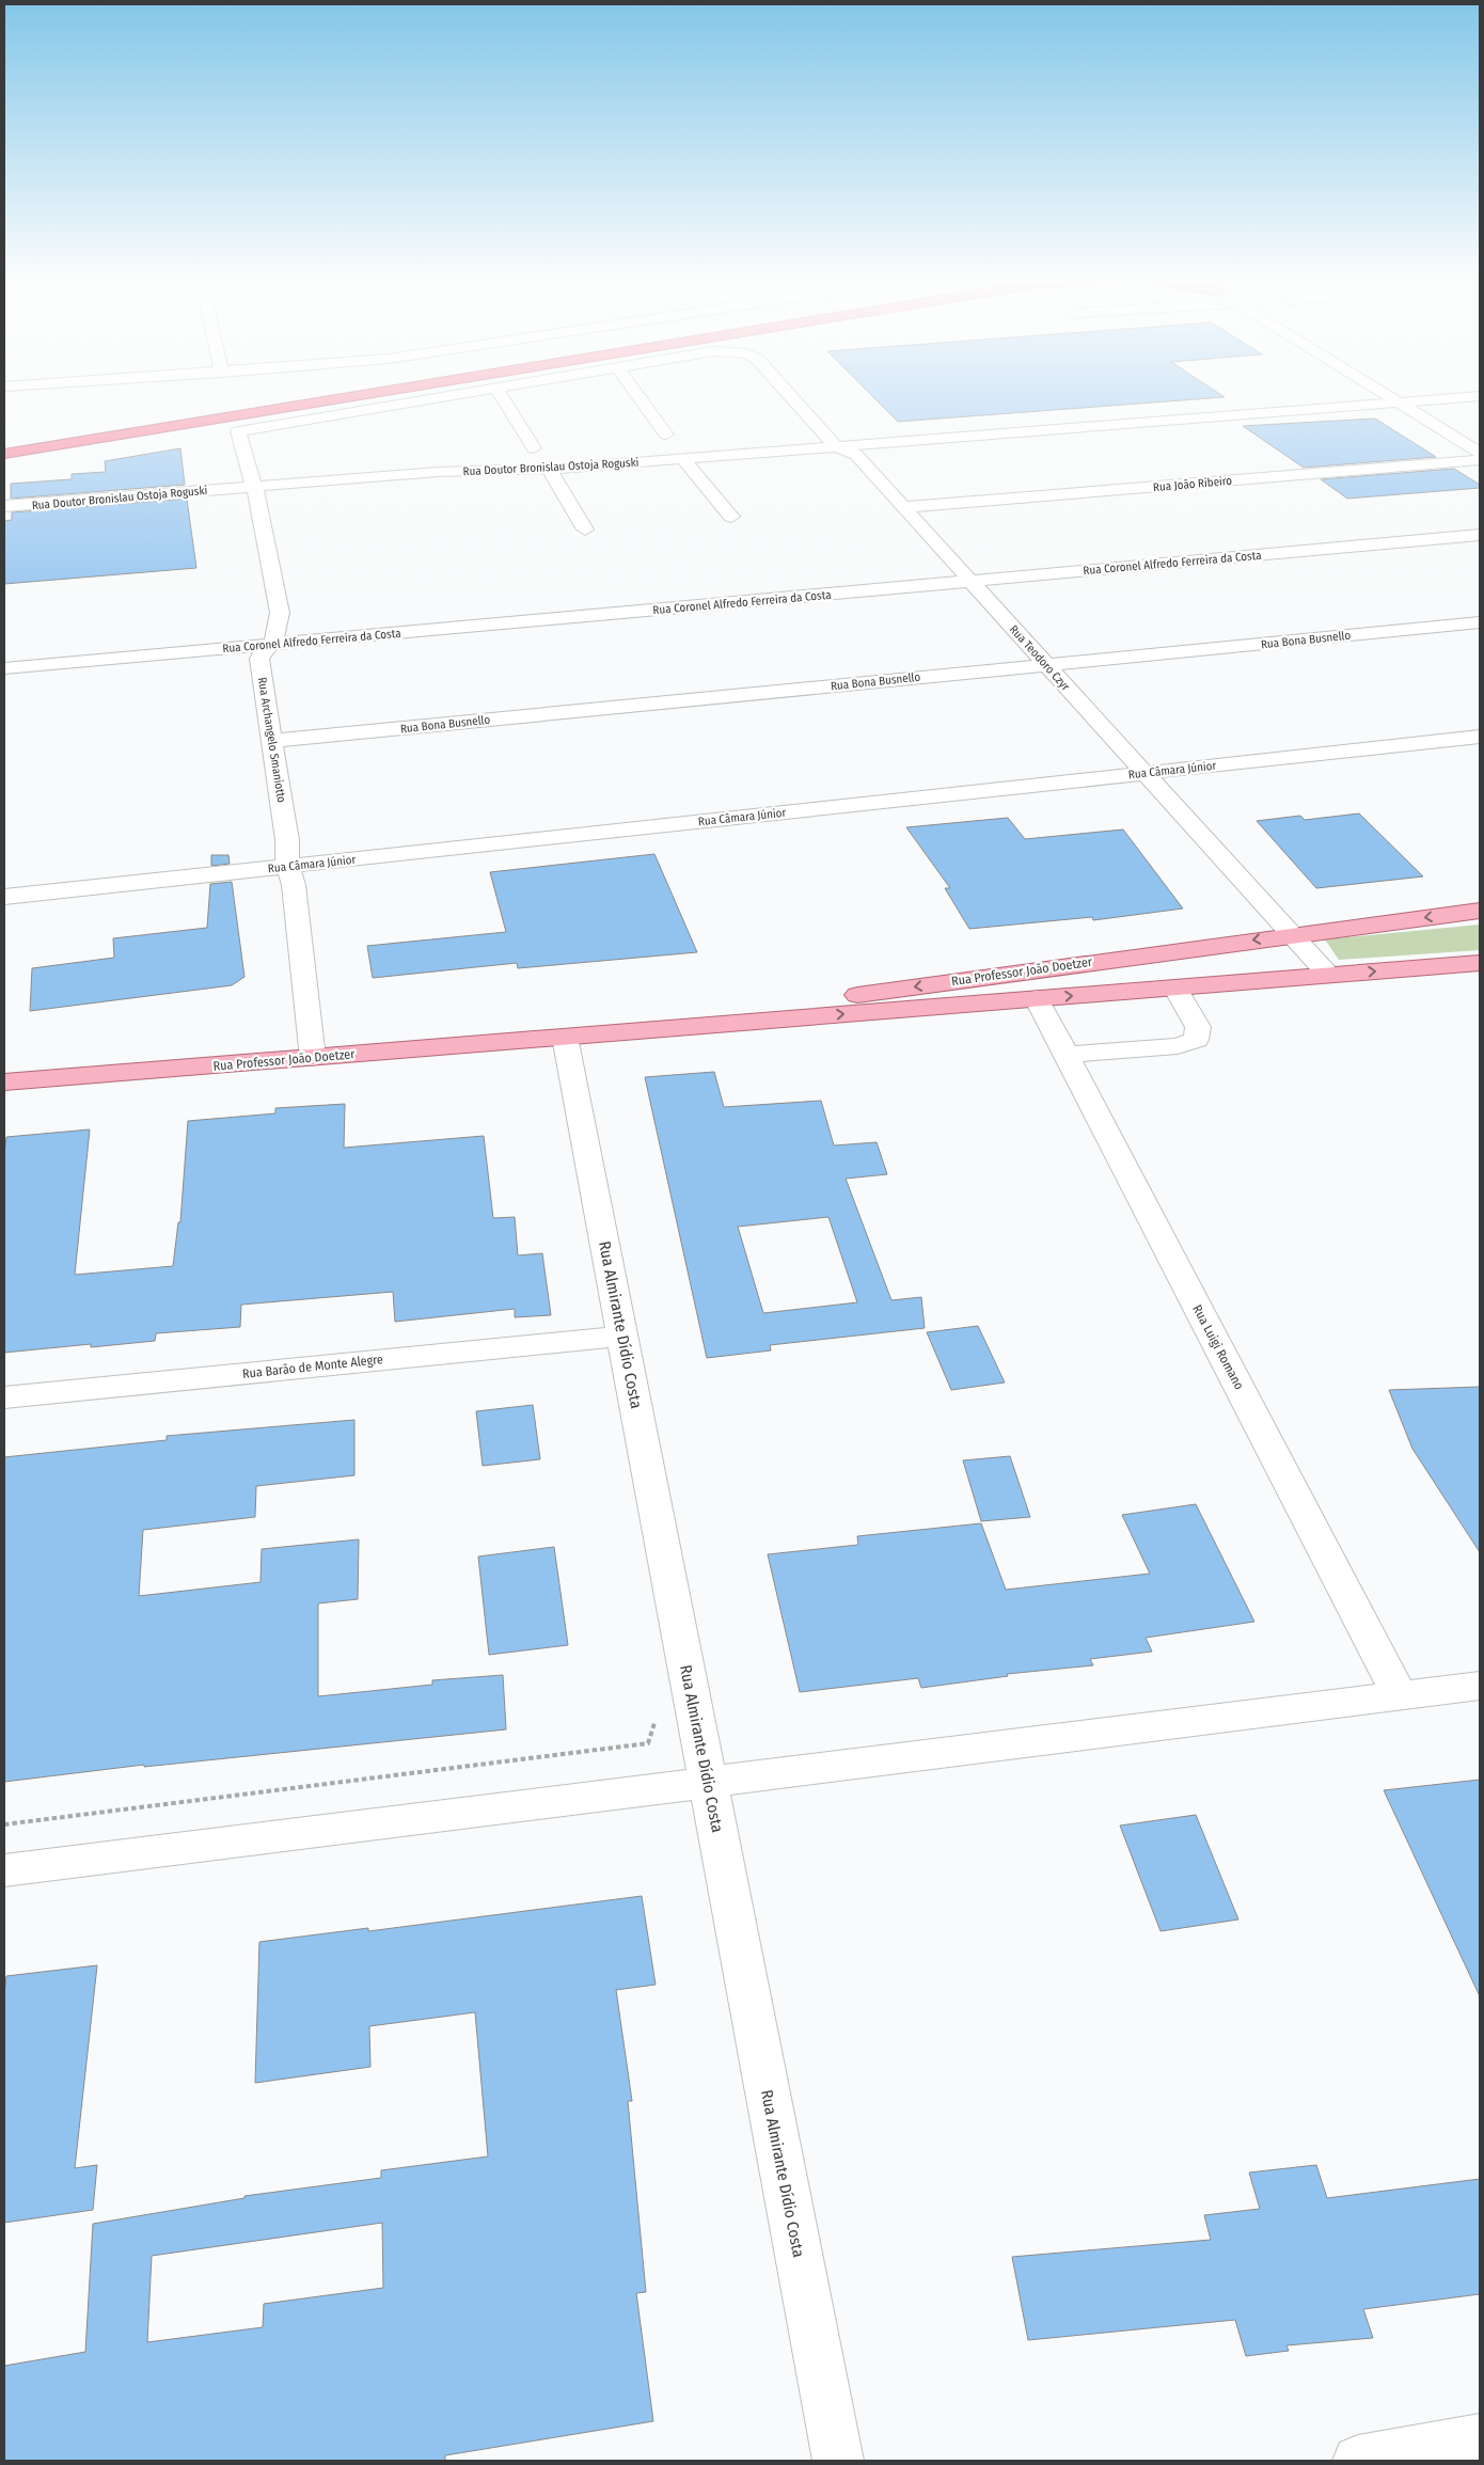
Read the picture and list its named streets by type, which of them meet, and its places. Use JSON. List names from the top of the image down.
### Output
{
  "streets": {
    "main road": ["Rua Professor João Doetzer"],
    "street": [
      "Rua Doutor Bronislau Ostoja Roguski",
      "Rua João Ribeiro",
      "Rua Coronel Alfredo Ferreira da Costa",
      "Rua Bona Busnello",
      "Rua Teodoro Czyr",
      "Rua Archangelo Smaniotto",
      "Rua Câmara Júnior",
      "Rua Almirante Dídio Costa",
      "Rua Luigi Romano",
      "Rua Barão de Monte Alegre"
    ]
  },
  "crossings": [
    ["Rua Doutor Bronislau Ostoja Roguski", "Rua Teodoro Czyr"],
    ["Rua Doutor Bronislau Ostoja Roguski", "Rua Archangelo Smaniotto"],
    ["Rua João Ribeiro", "Rua Teodoro Czyr"],
    ["Rua Coronel Alfredo Ferreira da Costa", "Rua Teodoro Czyr"],
    ["Rua Coronel Alfredo Ferreira da Costa", "Rua Archangelo Smaniotto"],
    ["Rua Bona Busnello", "Rua Teodoro Czyr"],
    ["Rua Bona Busnello", "Rua Archangelo Smaniotto"],
    ["Rua Teodoro Czyr", "Rua Câmara Júnior"],
    ["Rua Teodoro Czyr", "Rua Professor João Doetzer"],
    ["Rua Archangelo Smaniotto", "Rua Câmara Júnior"],
    ["Rua Archangelo Smaniotto", "Rua Professor João Doetzer"],
    ["Rua Professor João Doetzer", "Rua Almirante Dídio Costa"],
    ["Rua Professor João Doetzer", "Rua Luigi Romano"],
    ["Rua Almirante Dídio Costa", "Rua Barão de Monte Alegre"]
  ]
}
